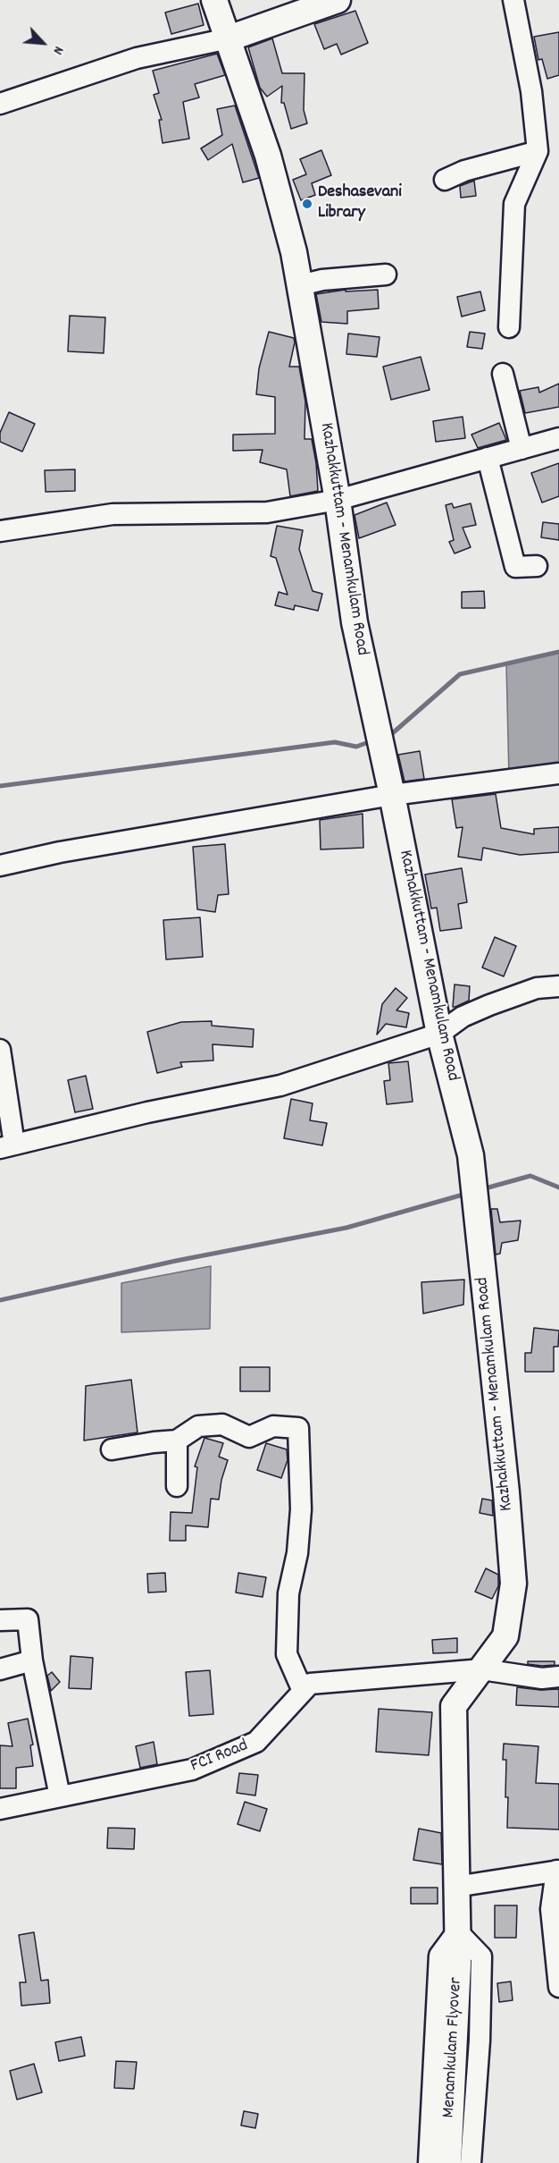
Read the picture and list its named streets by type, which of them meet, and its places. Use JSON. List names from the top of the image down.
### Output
{
  "streets": {
    "main road": ["Kazhakkuttam - Menamkulam Road", "Menamkulam Flyover"],
    "street": ["FCI Road"]
  },
  "crossings": [
    ["Kazhakkuttam - Menamkulam Road", "FCI Road"],
    ["Kazhakkuttam - Menamkulam Road", "Menamkulam Flyover"]
  ],
  "places": ["Deshasevani Library"],
  "north": "bottom right"
}
